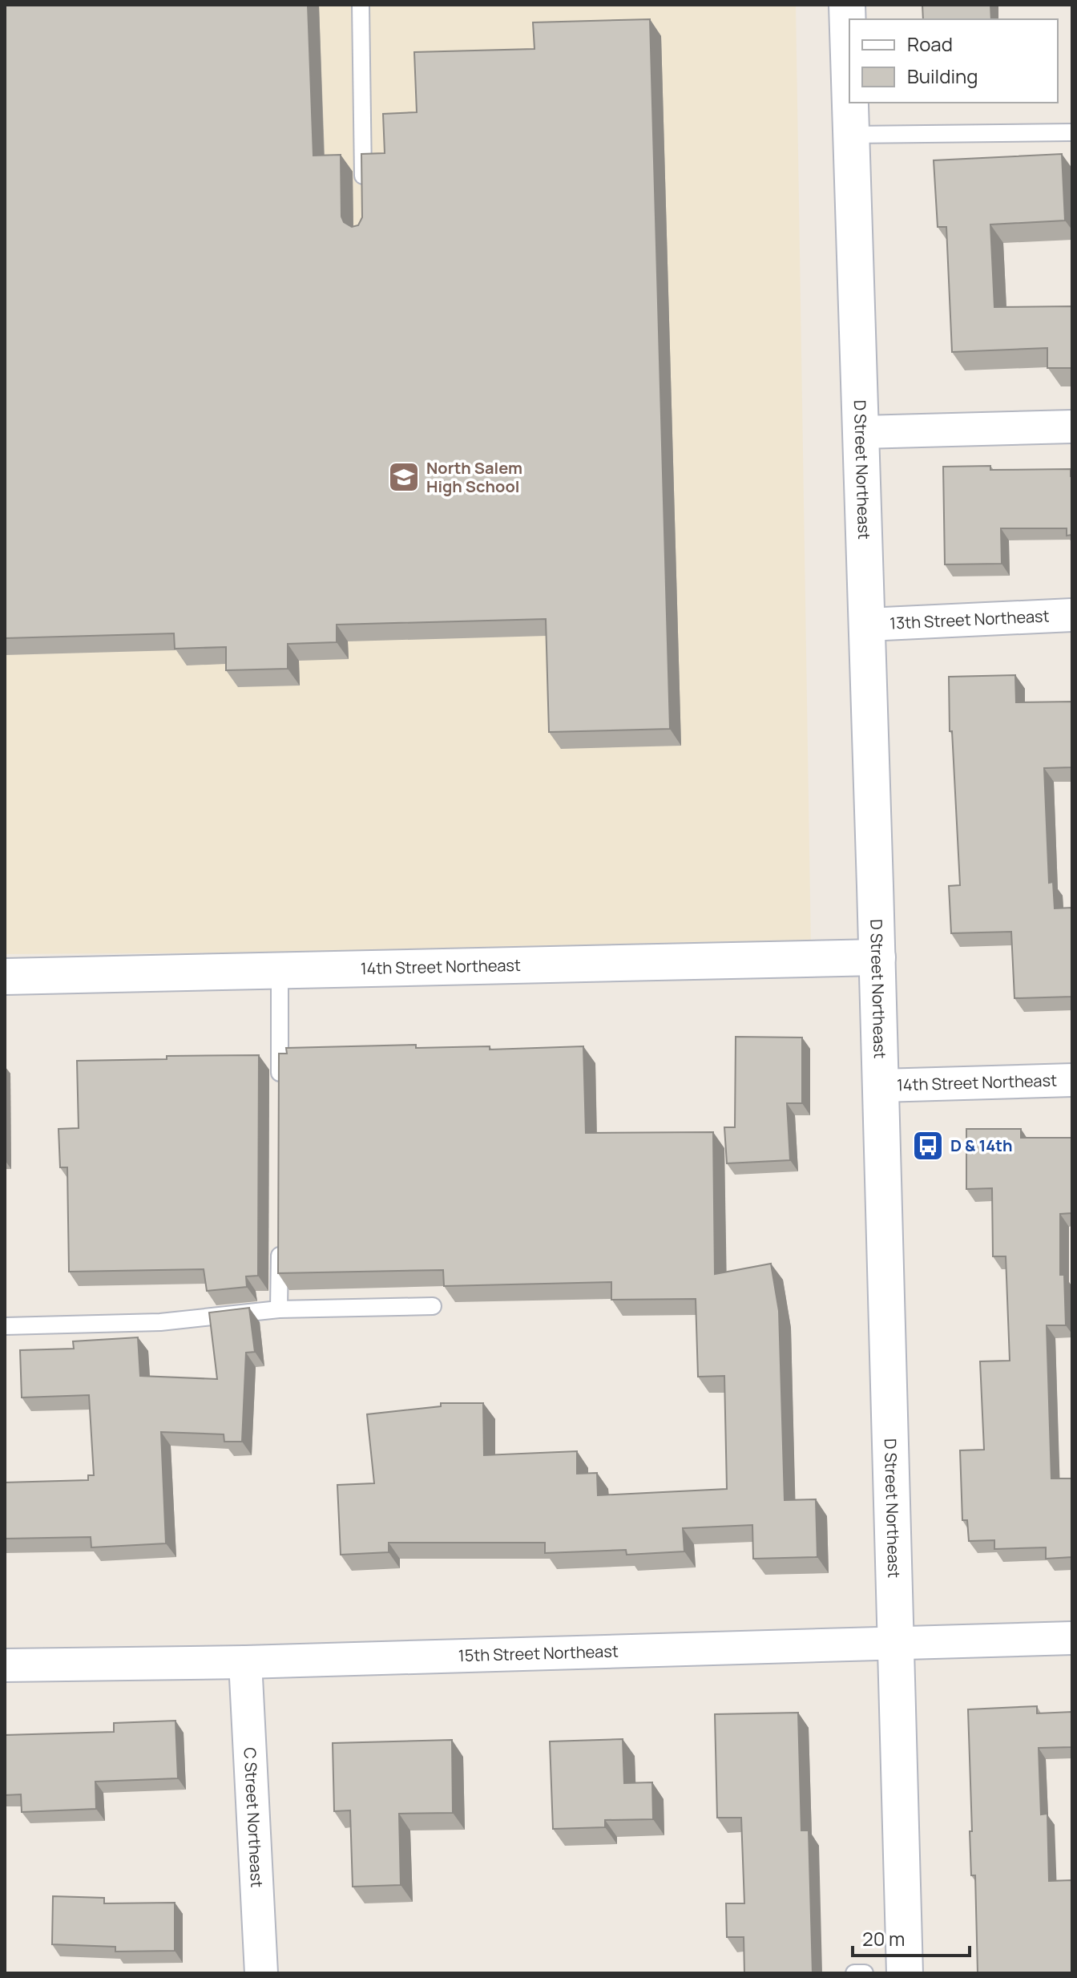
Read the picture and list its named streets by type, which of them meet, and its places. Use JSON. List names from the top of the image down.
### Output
{
  "streets": {
    "street": [
      "D Street Northeast",
      "13th Street Northeast",
      "14th Street Northeast",
      "15th Street Northeast",
      "C Street Northeast"
    ]
  },
  "crossings": [
    ["D Street Northeast", "13th Street Northeast"],
    ["D Street Northeast", "14th Street Northeast"],
    ["D Street Northeast", "15th Street Northeast"],
    ["15th Street Northeast", "C Street Northeast"]
  ],
  "places": {
    "school or university": ["North Salem High School"],
    "bus stop": ["D & 14th"]
  },
  "legend": ["Road", "Building"],
  "scale_bar": "20 m"
}
